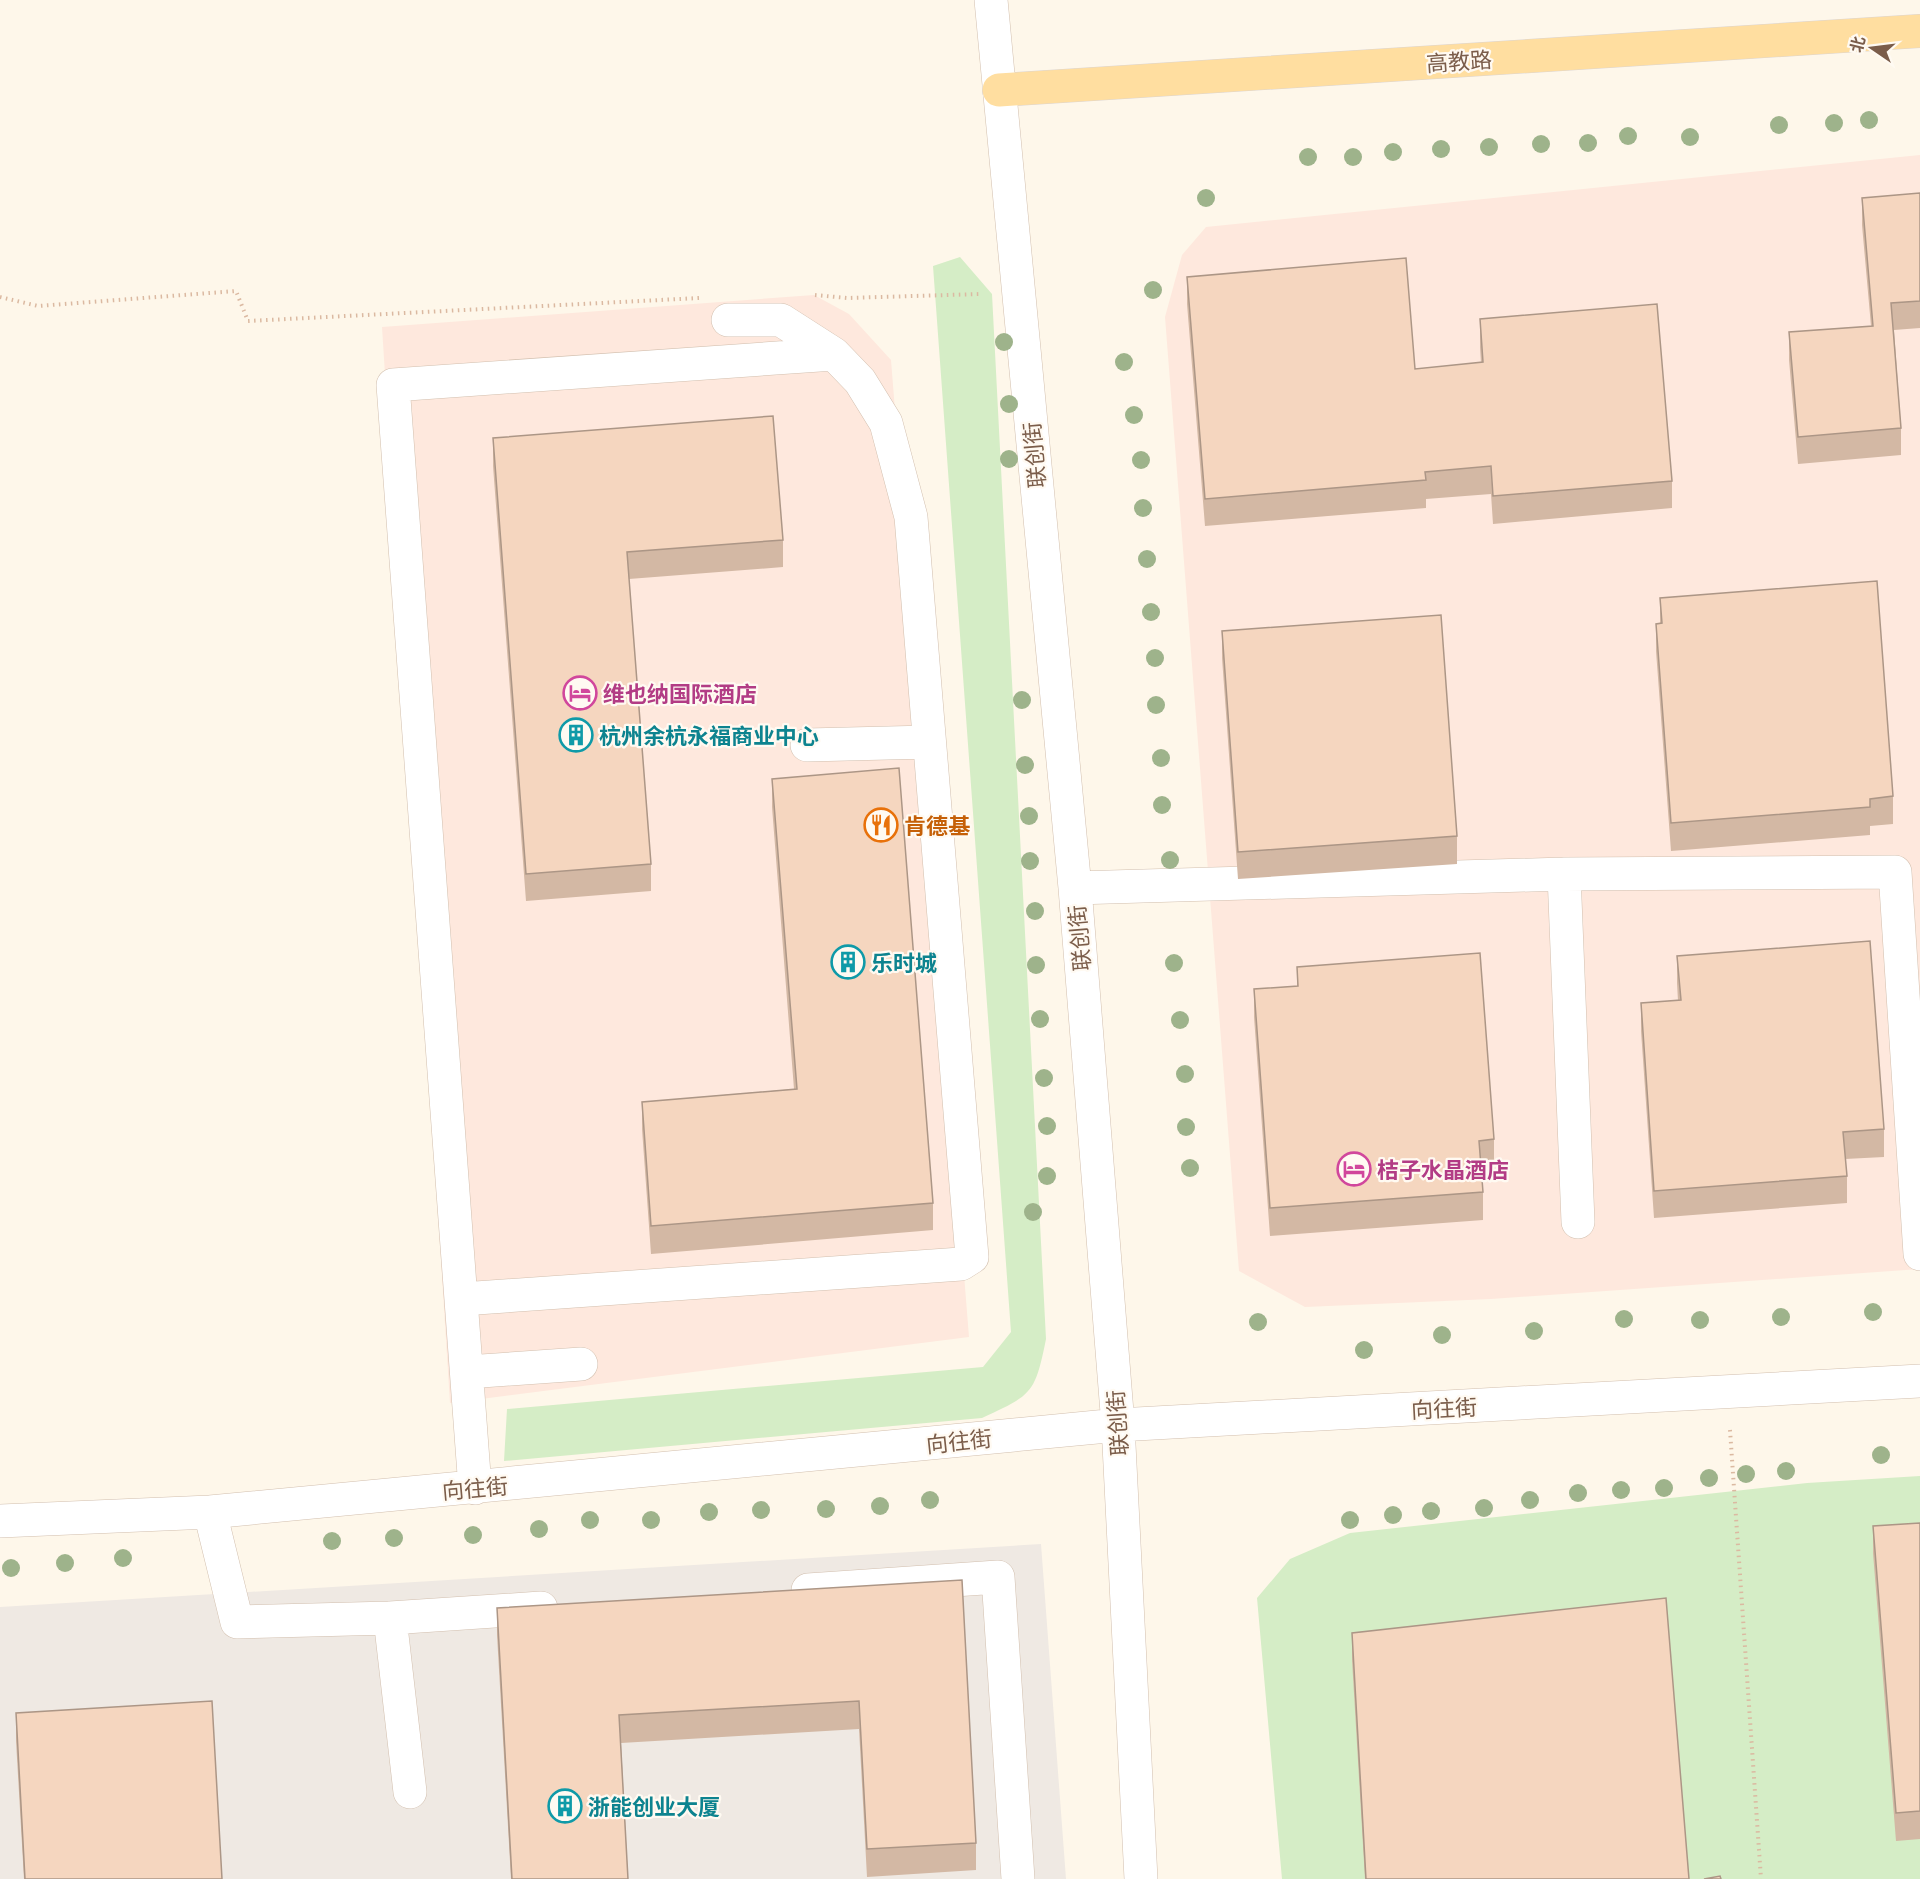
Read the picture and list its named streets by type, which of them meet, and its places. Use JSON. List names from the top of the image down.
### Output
{
  "streets": {
    "main road": ["高教路"],
    "street": ["联创街", "向往街"]
  },
  "crossings": [
    ["高教路", "联创街"],
    ["联创街", "向往街"]
  ],
  "places": {
    "hotel": ["维也纳国际酒店", "桔子水晶酒店"],
    "building": ["杭州余杭永福商业中心", "乐时城", "浙能创业大厦"],
    "restaurant": ["肯德基"]
  },
  "north": "left"
}
